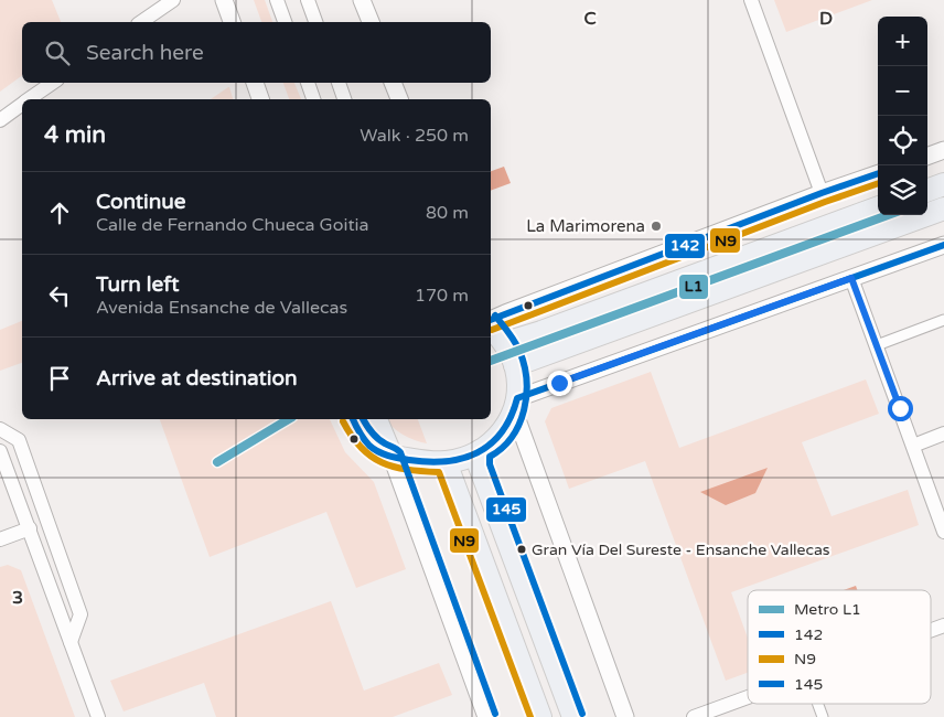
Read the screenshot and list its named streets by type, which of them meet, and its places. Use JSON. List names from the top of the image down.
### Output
{
  "places": ["La Marimorena", "Gran Vía Del Sureste - Ensanche Vallecas"],
  "lines": [
    "transit line 142",
    "transit line N9",
    "metro line L1",
    "transit line 145"
  ],
  "legend": [
    "Metro L1",
    "142",
    "N9",
    "145"
  ],
  "page": {
    "map_buttons": ["+", "−"],
    "search": "Search here",
    "heading": ["4 min", "Walk · 250 m"],
    "list": [
      ["Continue", "Calle de Fernando Chueca Goitia", "80 m"],
      ["Turn left", "Avenida Ensanche de Vallecas", "170 m"],
      "Arrive at destination"
    ]
  },
  "grid": {
    "columns": ["C", "D"],
    "rows": ["3"]
  }
}
